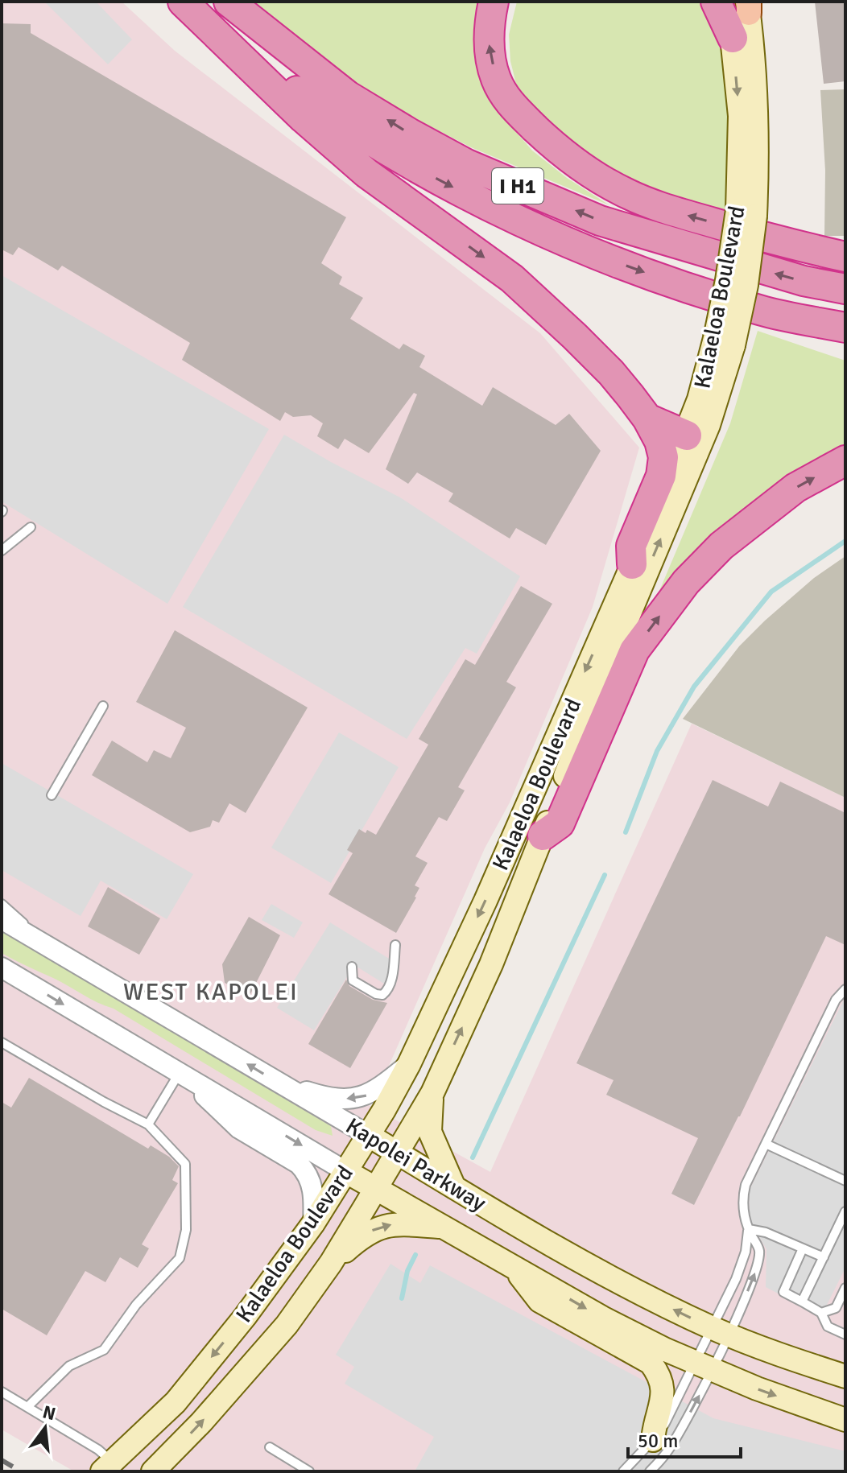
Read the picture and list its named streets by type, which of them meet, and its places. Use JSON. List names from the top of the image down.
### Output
{
  "streets": {
    "highway": ["I H1"],
    "main road": ["Kalaeloa Boulevard", "Kapolei Parkway"]
  },
  "crossings": [
    ["Kalaeloa Boulevard", "Kapolei Parkway"]
  ],
  "districts": ["WEST KAPOLEI"],
  "scale_bar": "50 m",
  "north": "top"
}
